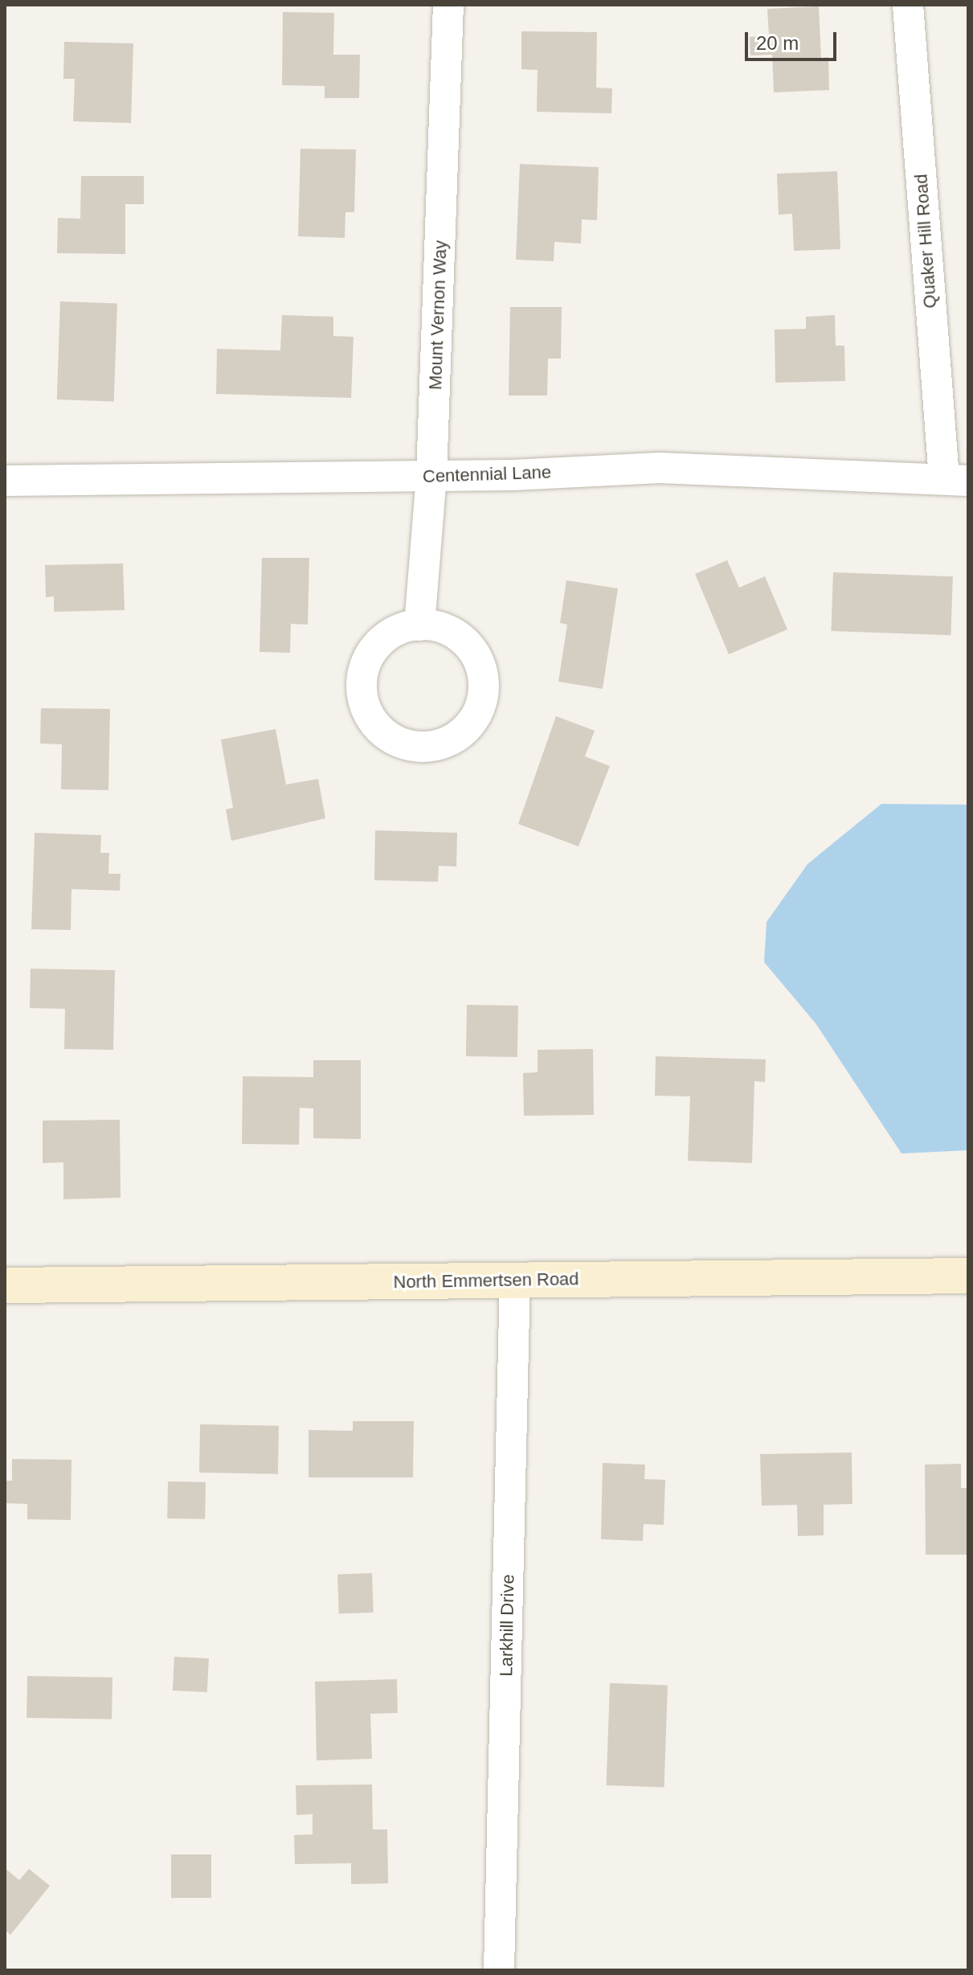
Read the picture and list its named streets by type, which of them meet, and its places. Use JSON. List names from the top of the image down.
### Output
{
  "streets": {
    "street": [
      "Quaker Hill Road",
      "Mount Vernon Way",
      "Centennial Lane",
      "North Emmertsen Road",
      "Larkhill Drive"
    ]
  },
  "crossings": [
    ["Quaker Hill Road", "Centennial Lane"],
    ["Mount Vernon Way", "Centennial Lane"],
    ["North Emmertsen Road", "Larkhill Drive"]
  ],
  "scale_bar": "20 m"
}
